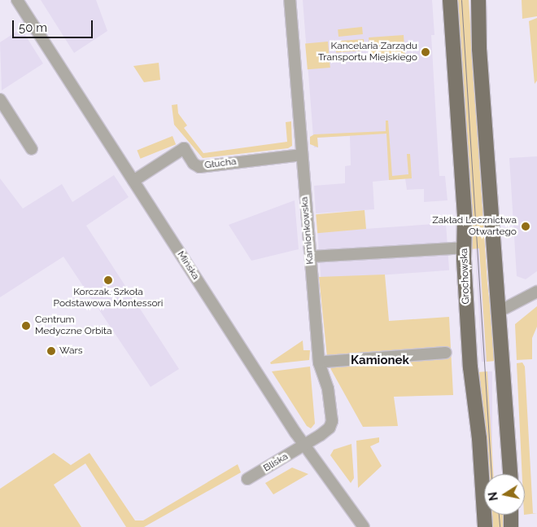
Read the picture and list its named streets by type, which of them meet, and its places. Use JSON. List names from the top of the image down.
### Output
{
  "streets": {
    "main road": ["Grochowska"],
    "street": [
      "Głucha",
      "Kamionkowska",
      "Mińska",
      "Bliska"
    ]
  },
  "crossings": [
    ["Głucha", "Kamionkowska"],
    ["Głucha", "Mińska"],
    ["Kamionkowska", "Mińska"],
    ["Kamionkowska", "Bliska"],
    ["Mińska", "Bliska"]
  ],
  "districts": ["Kamionek"],
  "places": [
    "Kancelaria Zarządu Transportu Miejskiego",
    "Zakład Lecznictwa Otwartego",
    "Korczak. Szkoła Podstawowa Montessori",
    "Centrum Medyczne Orbita",
    "Wars"
  ],
  "scale_bar": "50 m",
  "north": "left"
}
